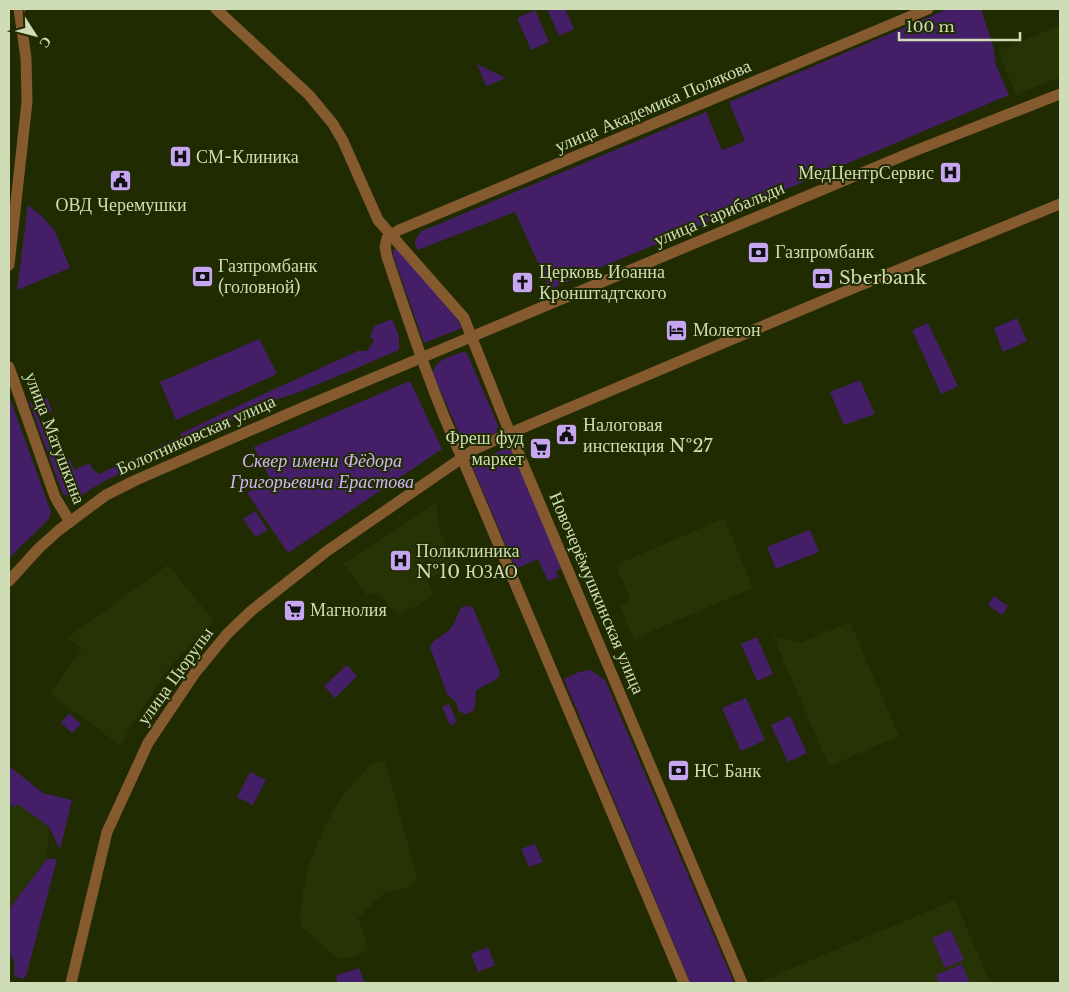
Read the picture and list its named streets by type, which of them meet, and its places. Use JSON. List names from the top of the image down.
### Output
{
  "streets": {
    "street": [
      "улица Академика Полякова",
      "улица Гарибальди",
      "Болотниковская улица",
      "улица Матушкина",
      "Новочерёмушкинская улица",
      "улица Цюрупы"
    ]
  },
  "crossings": [
    ["улица Академика Полякова", "Новочерёмушкинская улица"],
    ["улица Гарибальди", "Болотниковская улица"],
    ["улица Гарибальди", "Новочерёмушкинская улица"],
    ["Болотниковская улица", "улица Матушкина"],
    ["Новочерёмушкинская улица", "улица Цюрупы"]
  ],
  "parks": ["Сквер имени Фёдора Григорьевича Ерастова"],
  "places": {
    "hospital": ["СМ-Клиника", "МедЦентрСервис", "Поликлиника №10 ЮЗАО"],
    "public building": ["ОВД Черемушки", "Налоговая инспекция №27"],
    "bank": [
      "Газпромбанк",
      "Газпромбанк (головной)",
      "Sberbank",
      "НС Банк"
    ],
    "church": ["Церковь Иоанна Кронштадтского"],
    "hotel": ["Молетон"],
    "supermarket": ["Фреш фуд маркет", "Магнолия"]
  },
  "scale_bar": "100 m",
  "north": "bottom right"
}
